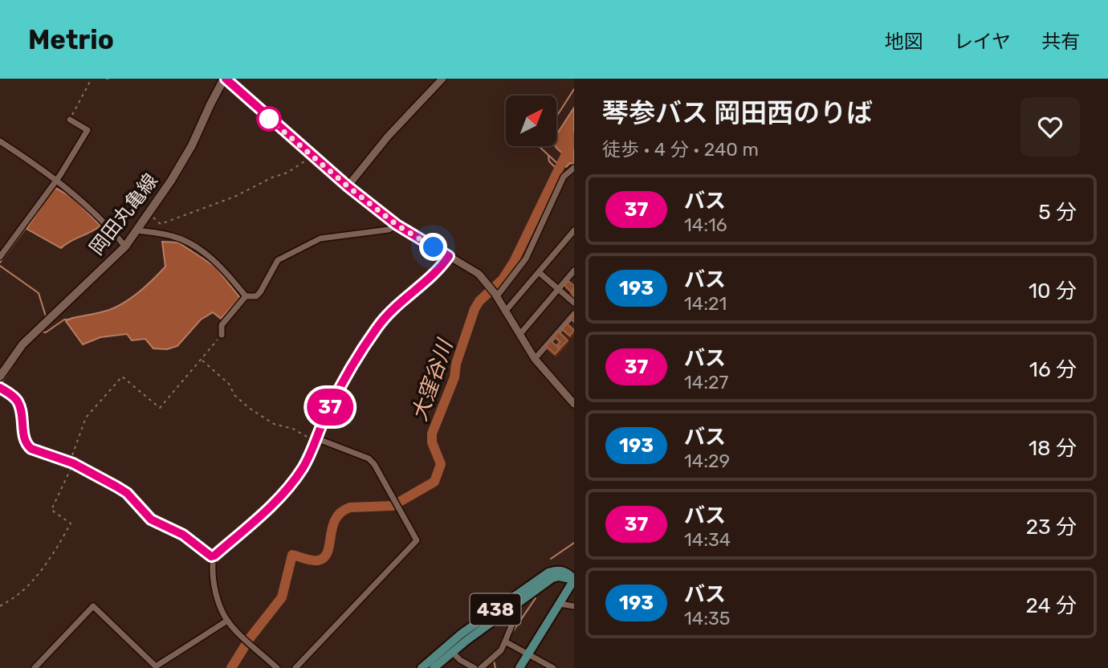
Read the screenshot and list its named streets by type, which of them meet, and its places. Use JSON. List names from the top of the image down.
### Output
{
  "streets": {
    "highway": ["438"],
    "main road": ["岡田丸亀線"]
  },
  "water": ["大窪谷川"],
  "lines": ["bus line 37"],
  "north": "top right",
  "page": {
    "header": "Metrio",
    "nav": ["地図", "レイヤ", "共有"],
    "on_map": "37",
    "heading": ["琴参バス 岡田西のりば", "徒歩 · 4 分 · 240 m"],
    "list": [
      {
        "mark": "37",
        "name": "バス",
        "note": "14:16",
        "value": "5 分"
      },
      {
        "mark": "193",
        "name": "バス",
        "note": "14:21",
        "value": "10 分"
      },
      {
        "mark": "37",
        "name": "バス",
        "note": "14:27",
        "value": "16 分"
      },
      {
        "mark": "193",
        "name": "バス",
        "note": "14:29",
        "value": "18 分"
      },
      {
        "mark": "37",
        "name": "バス",
        "note": "14:34",
        "value": "23 分"
      },
      {
        "mark": "193",
        "name": "バス",
        "note": "14:35",
        "value": "24 分"
      }
    ]
  }
}
